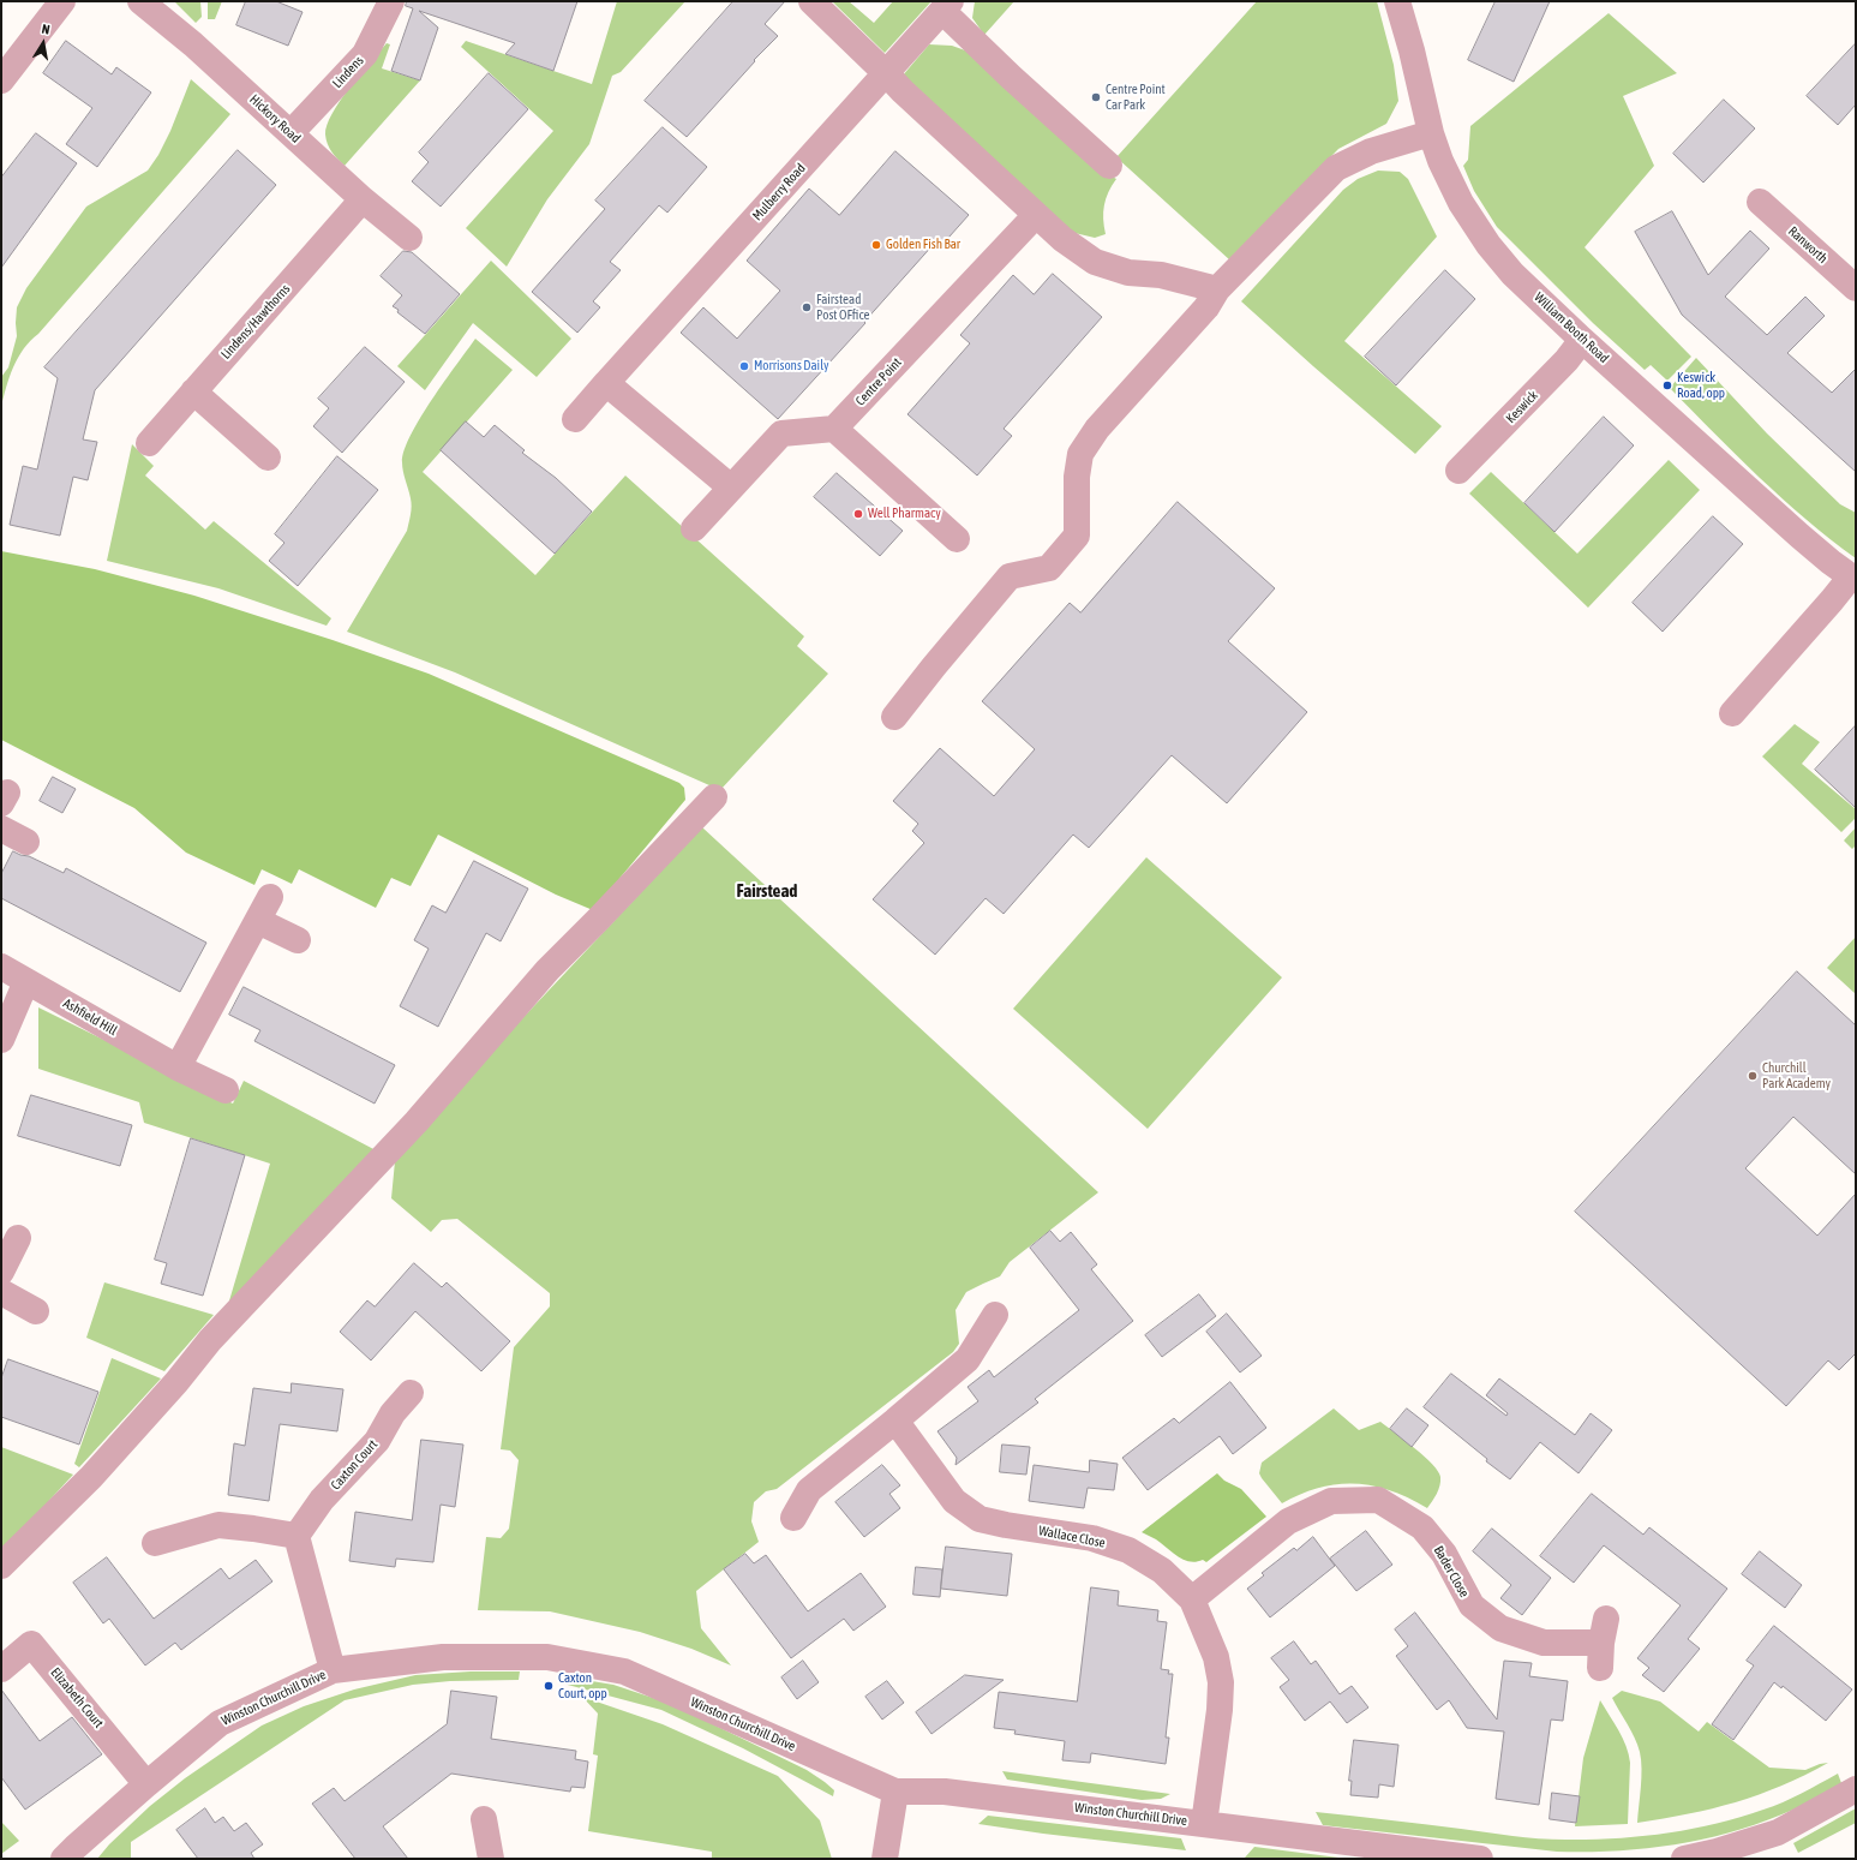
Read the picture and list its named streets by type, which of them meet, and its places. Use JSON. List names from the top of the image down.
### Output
{
  "streets": {
    "street": [
      "Lindens",
      "Hickory Road",
      "Mulberry Road",
      "Ranworth",
      "Lindens/Hawthorns",
      "William Booth Road",
      "Centre Point",
      "Keswick",
      "Ashfield Hill",
      "Caxton Court",
      "Wallace Close",
      "Bader Close",
      "Elizabeth Court",
      "Winston Churchill Drive"
    ]
  },
  "crossings": [
    ["Lindens", "Hickory Road"],
    ["Hickory Road", "Lindens/Hawthorns"],
    ["William Booth Road", "Keswick"],
    ["Wallace Close", "Bader Close"],
    ["Wallace Close", "Winston Churchill Drive"],
    ["Elizabeth Court", "Winston Churchill Drive"]
  ],
  "districts": ["Fairstead"],
  "places": [
    "Centre Point Car Park",
    "Golden Fish Bar",
    "Fairstead Post OFfice",
    "Morrisons Daily",
    "Keswick Road, opp",
    "Well Pharmacy",
    "Churchill Park Academy",
    "Caxton Court, opp"
  ],
  "north": "top"
}
